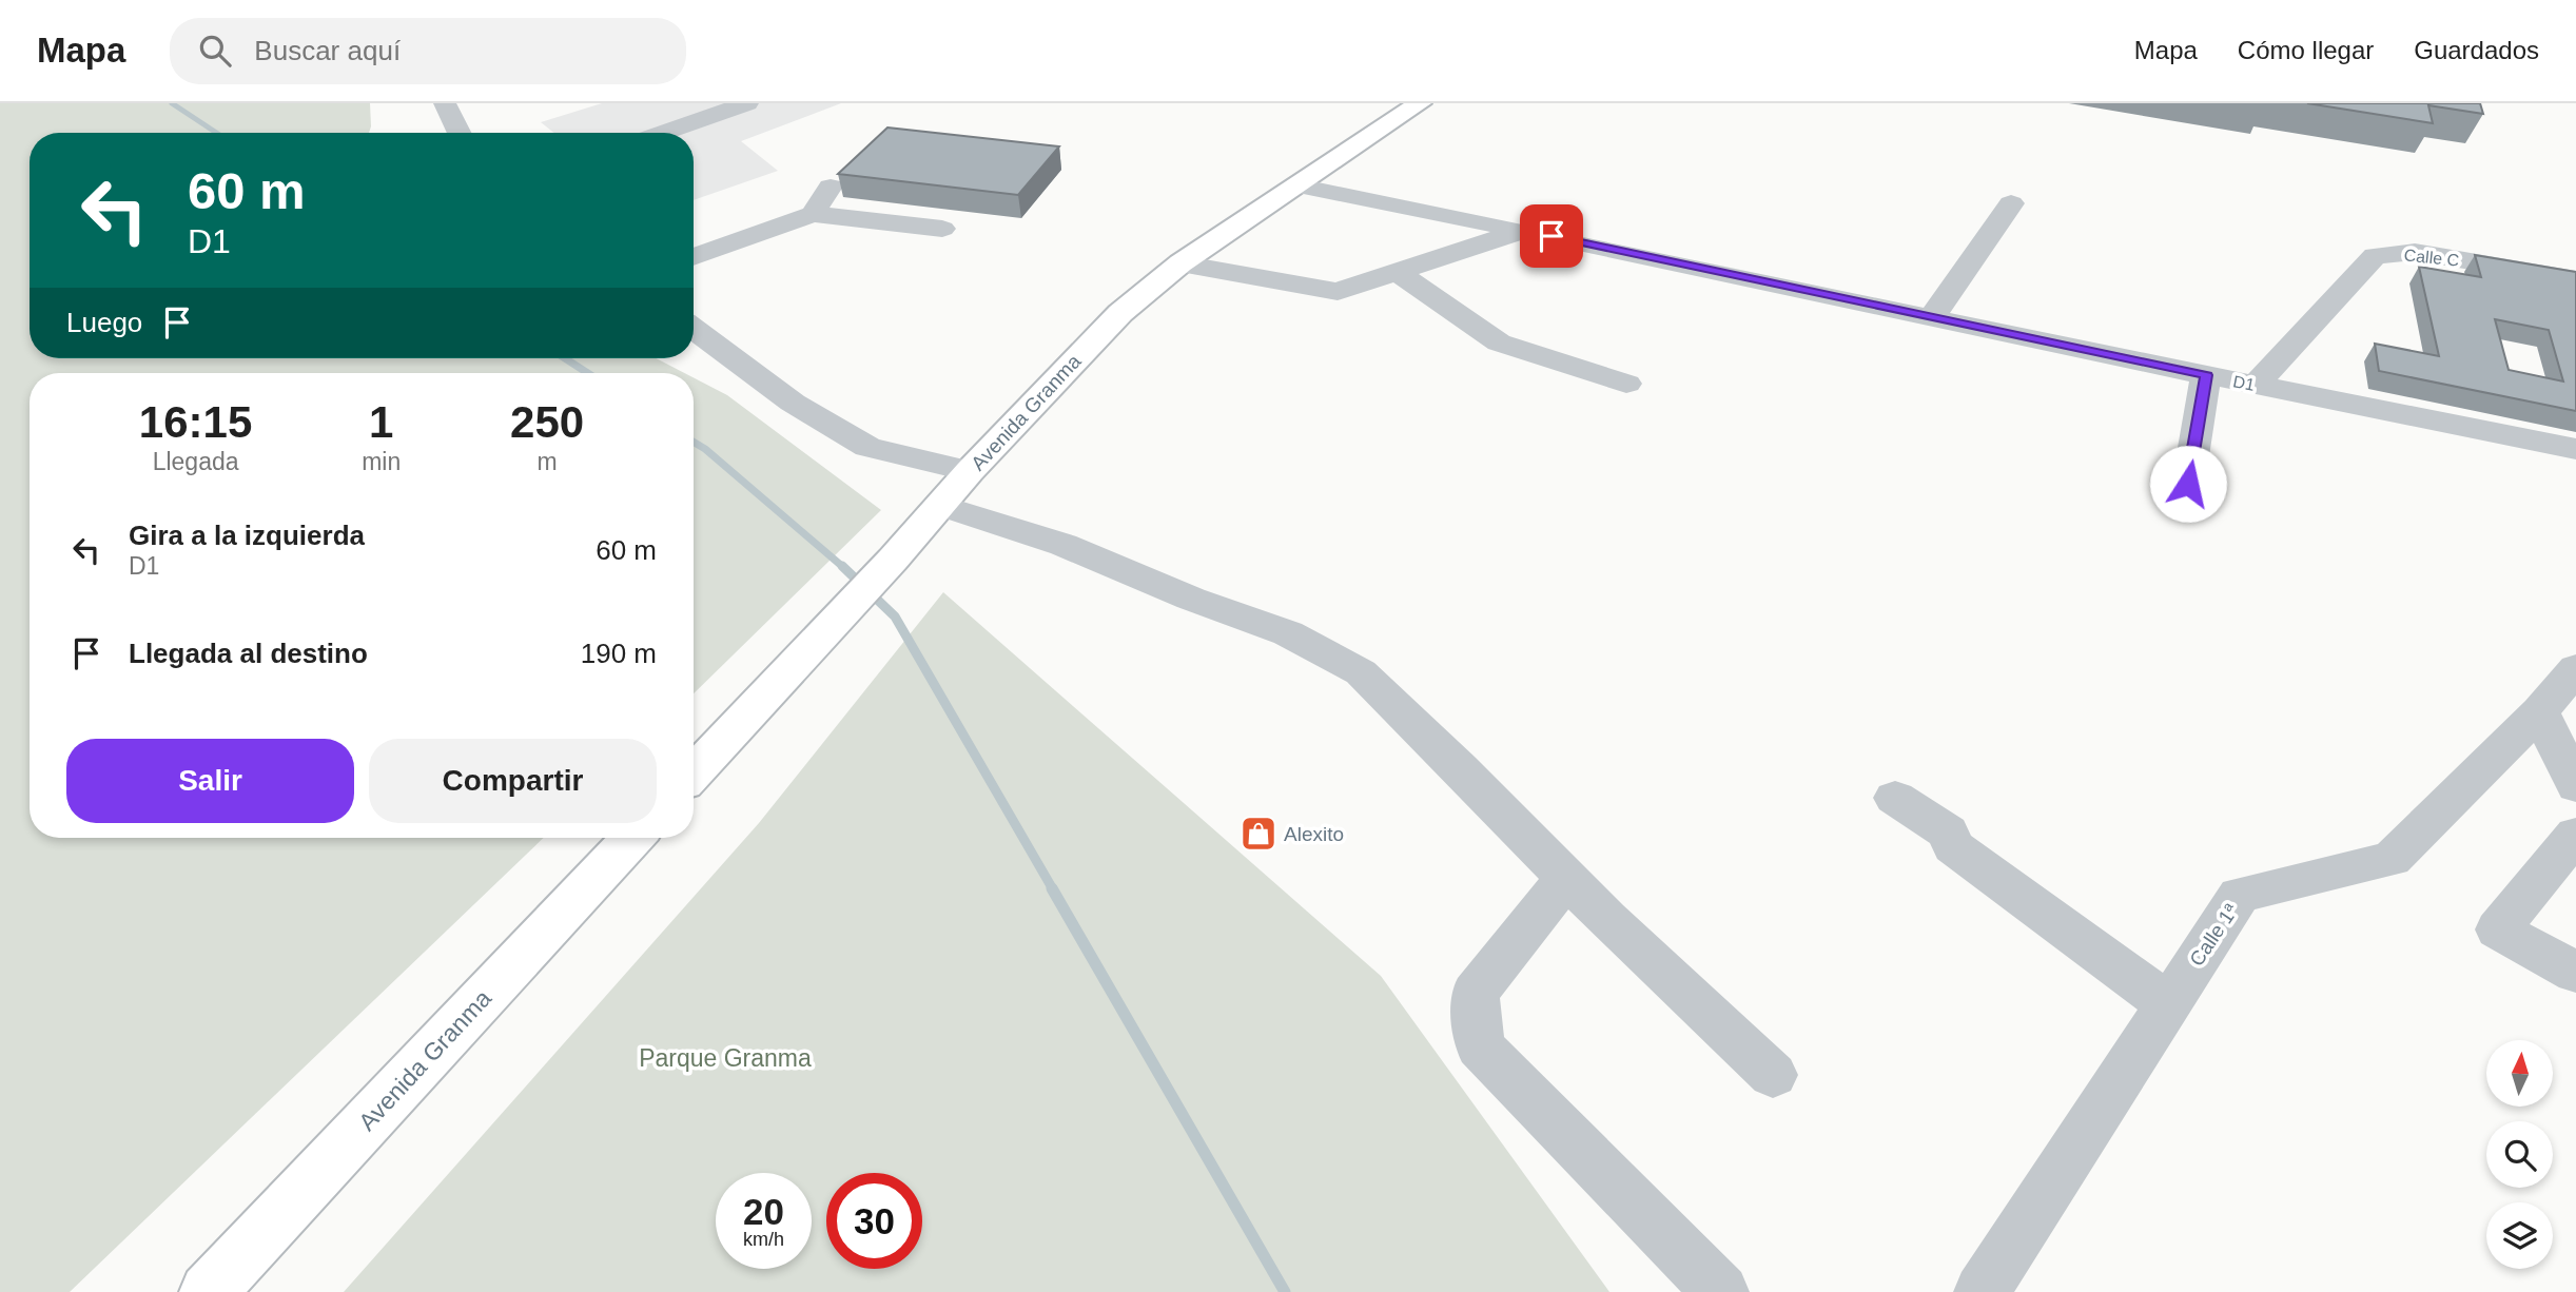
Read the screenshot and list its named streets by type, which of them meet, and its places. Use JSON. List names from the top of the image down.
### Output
{
  "streets": {
    "main road": ["Avenida Granma"],
    "street": ["Calle C", "D1", "Calle 1ª"]
  },
  "crossings": [
    ["Calle C", "D1"],
    ["D1", "Avenida Granma"]
  ],
  "parks": ["Parque Granma"],
  "places": {
    "shop": ["Alexito"]
  },
  "north": "top",
  "page": {
    "header": "Mapa",
    "search": "Buscar aquí",
    "nav": ["Mapa", "Cómo llegar", "Guardados"],
    "turn": ["60 m", "D1"],
    "then": "Luego",
    "eta": [
      "16:15",
      "Llegada",
      "1",
      "min",
      "250",
      "m"
    ],
    "list": [
      {
        "name": "Gira a la izquierda",
        "note": "D1",
        "value": "60 m"
      },
      {
        "name": "Llegada al destino",
        "value": "190 m"
      }
    ],
    "buttons": ["Salir", "Compartir"],
    "speed": "20 km/h",
    "limit": "30"
  }
}
